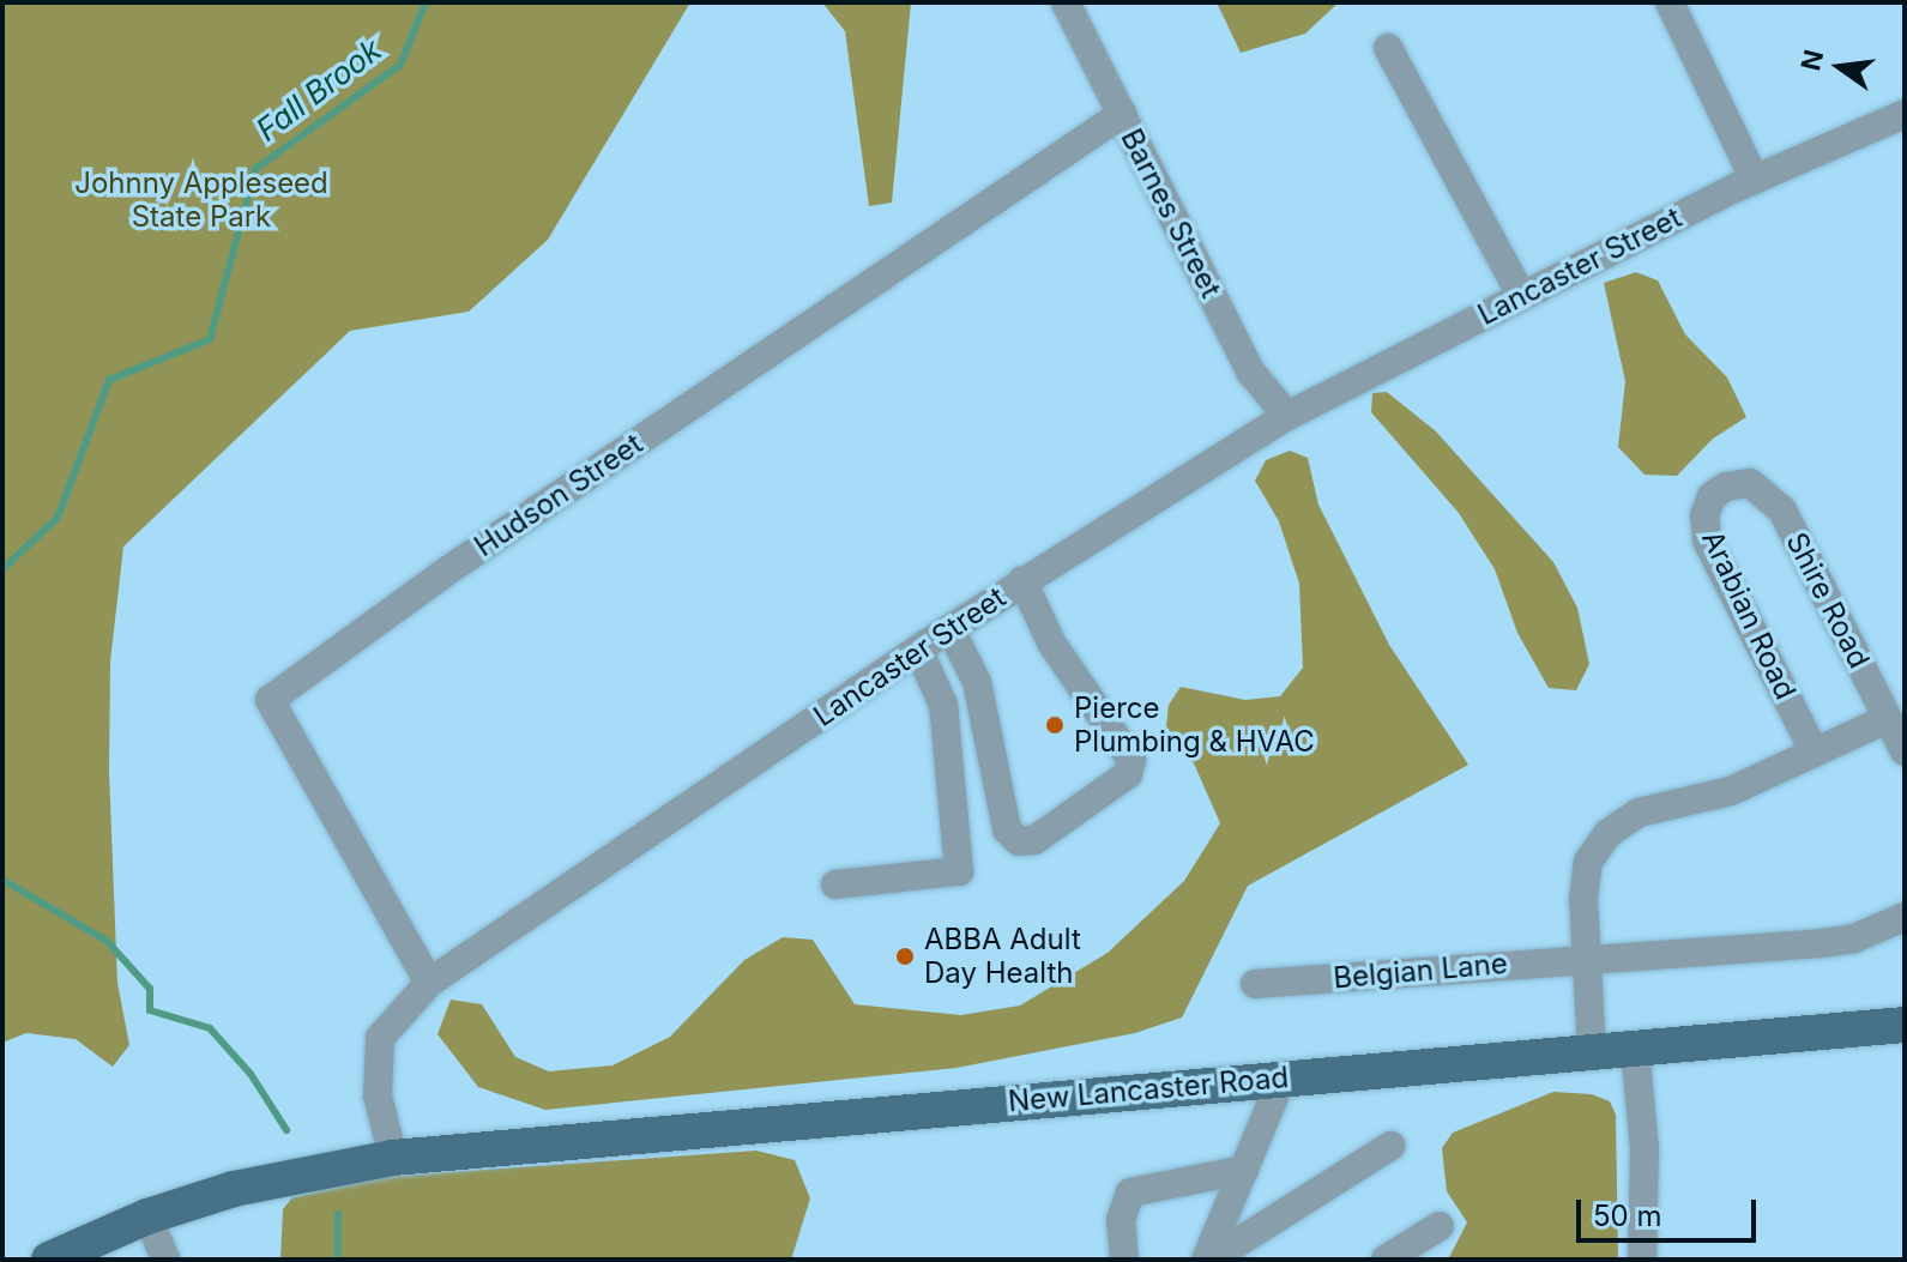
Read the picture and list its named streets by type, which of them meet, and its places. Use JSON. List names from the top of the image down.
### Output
{
  "streets": {
    "main road": ["New Lancaster Road"],
    "street": [
      "Barnes Street",
      "Lancaster Street",
      "Hudson Street",
      "Shire Road",
      "Arabian Road",
      "Belgian Lane"
    ]
  },
  "crossings": [
    ["Barnes Street", "Lancaster Street"],
    ["Barnes Street", "Hudson Street"],
    ["Lancaster Street", "Hudson Street"],
    ["Lancaster Street", "New Lancaster Road"],
    ["Shire Road", "Arabian Road"]
  ],
  "water": ["Fall Brook"],
  "parks": ["Johnny Appleseed State Park"],
  "places": ["Pierce Plumbing & HVAC", "ABBA Adult Day Health"],
  "scale_bar": "50 m",
  "north": "left"
}
